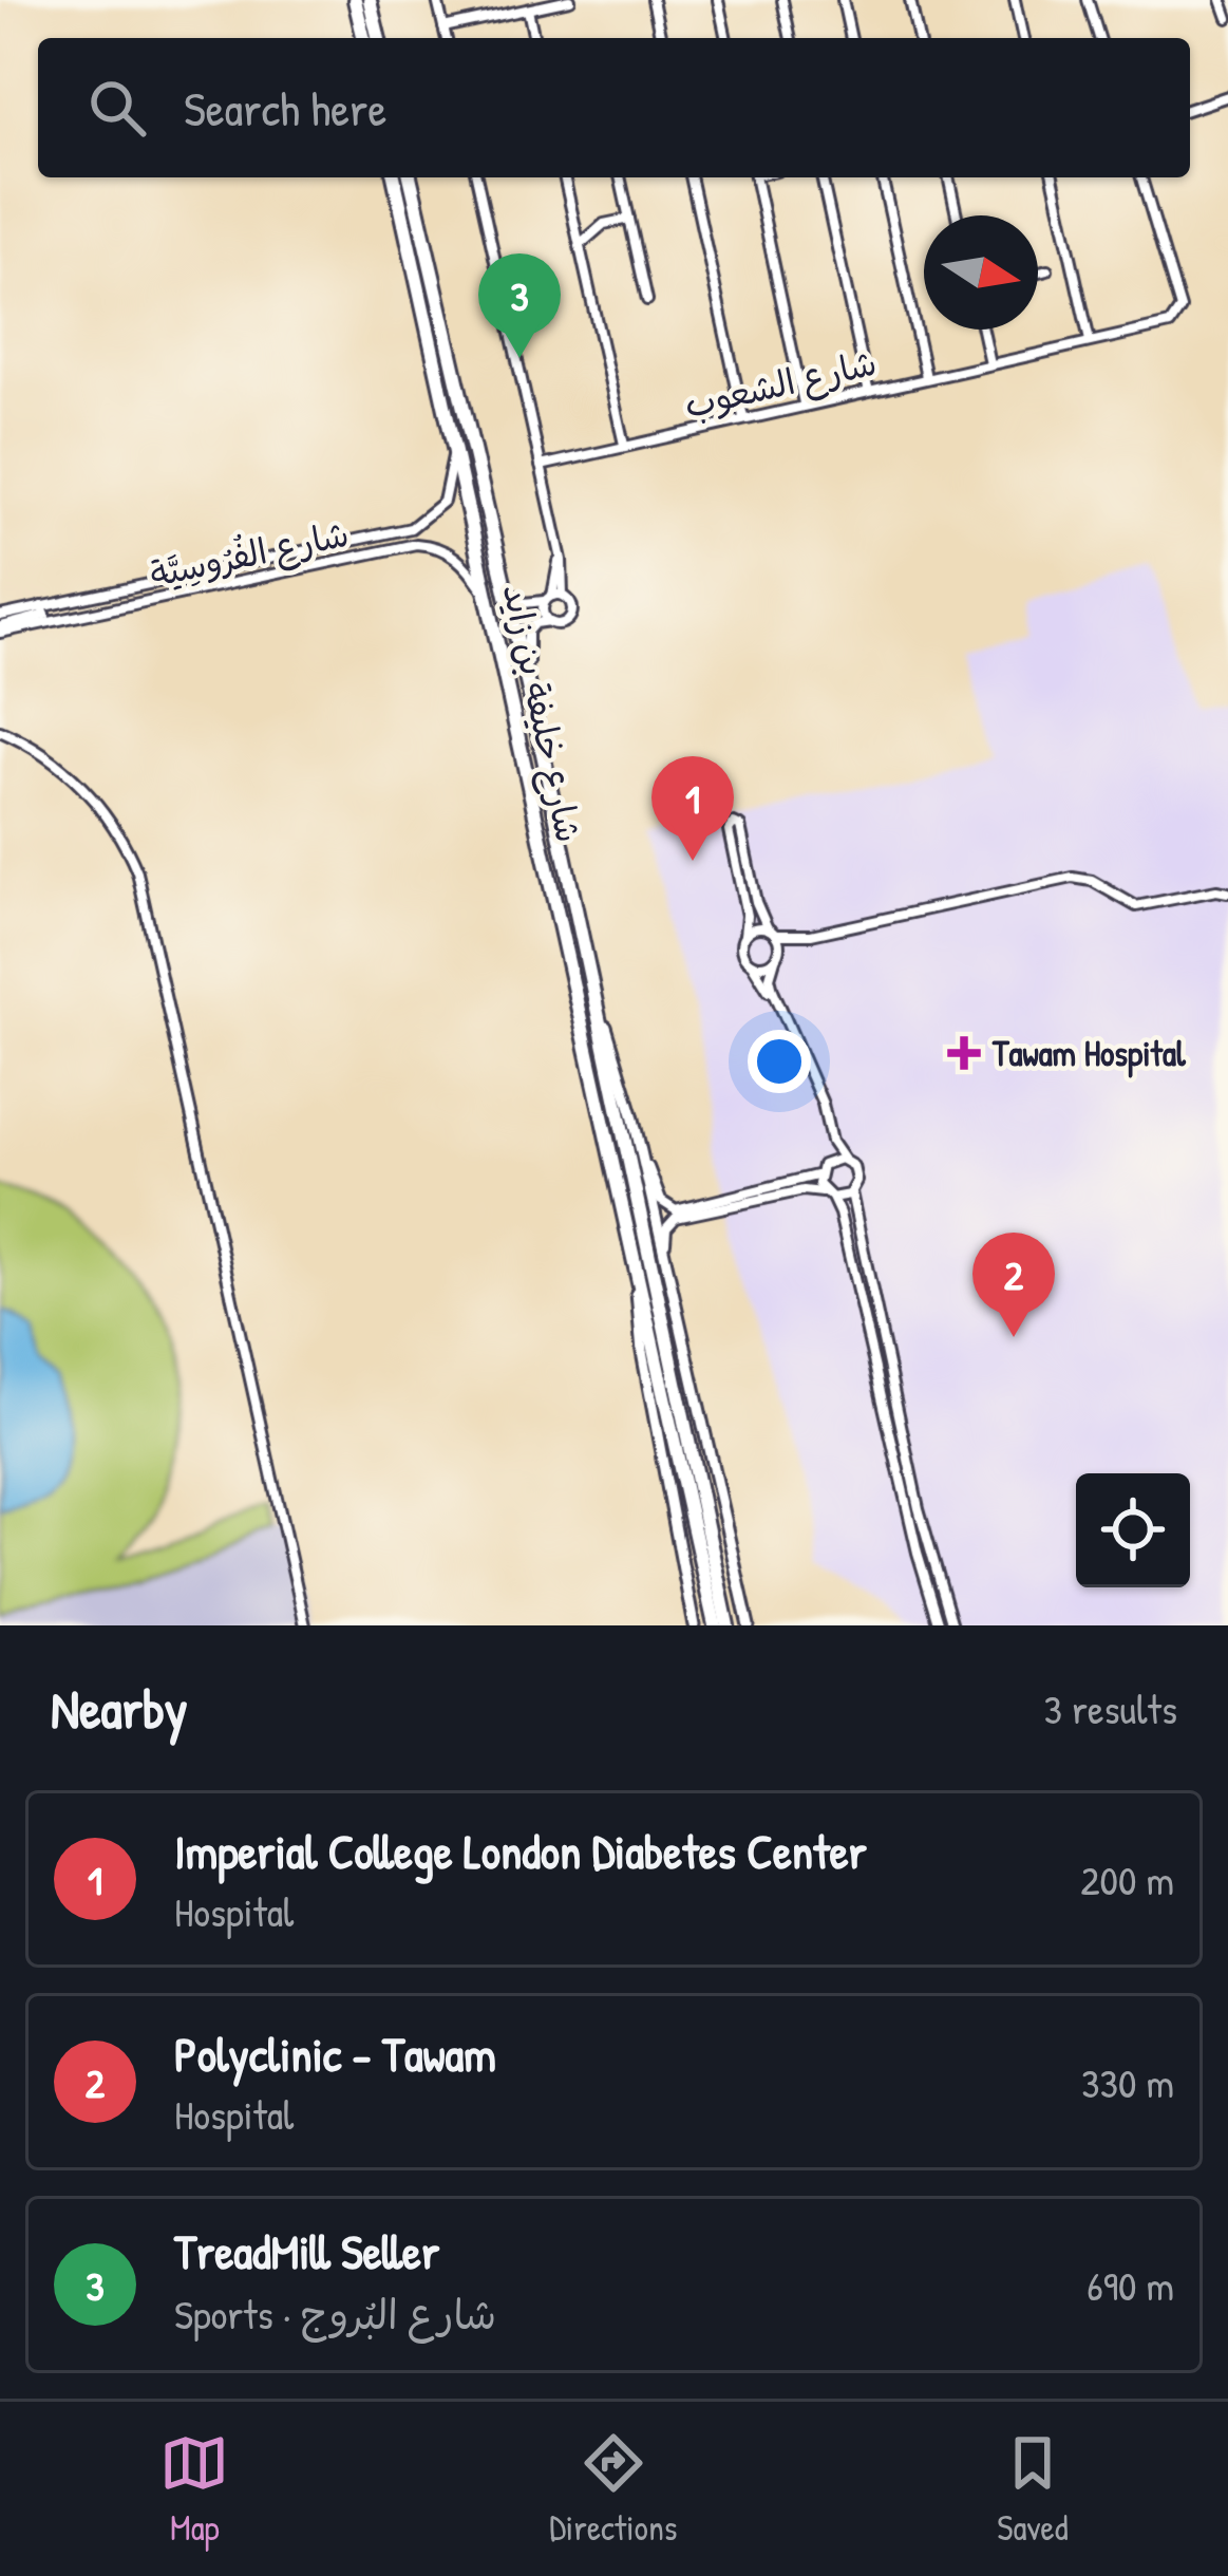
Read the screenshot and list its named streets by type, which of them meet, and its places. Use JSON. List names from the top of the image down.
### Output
{
  "streets": {
    "highway": ["شارع خليفة بن زايد"],
    "street": ["شارع الشعوب", "شارع الفُرُوسِيَّة"]
  },
  "crossings": [
    ["شارع الفُرُوسِيَّة", "شارع خليفة بن زايد"]
  ],
  "places": {
    "health": ["Tawam Hospital"]
  },
  "north": "right",
  "page": {
    "search": "Search here",
    "pins": ["3", "1", "2"],
    "heading": ["Nearby", "3 results"],
    "list": [
      {
        "mark": "1",
        "name": "Imperial College London Diabetes Center",
        "note": "Hospital",
        "value": "200 m"
      },
      {
        "mark": "2",
        "name": "Polyclinic - Tawam",
        "note": "Hospital",
        "value": "330 m"
      },
      {
        "mark": "3",
        "name": "TreadMill Seller",
        "note": "Sports · شارع البُروج",
        "value": "690 m"
      }
    ],
    "nav": ["Map", "Directions", "Saved"]
  }
}
